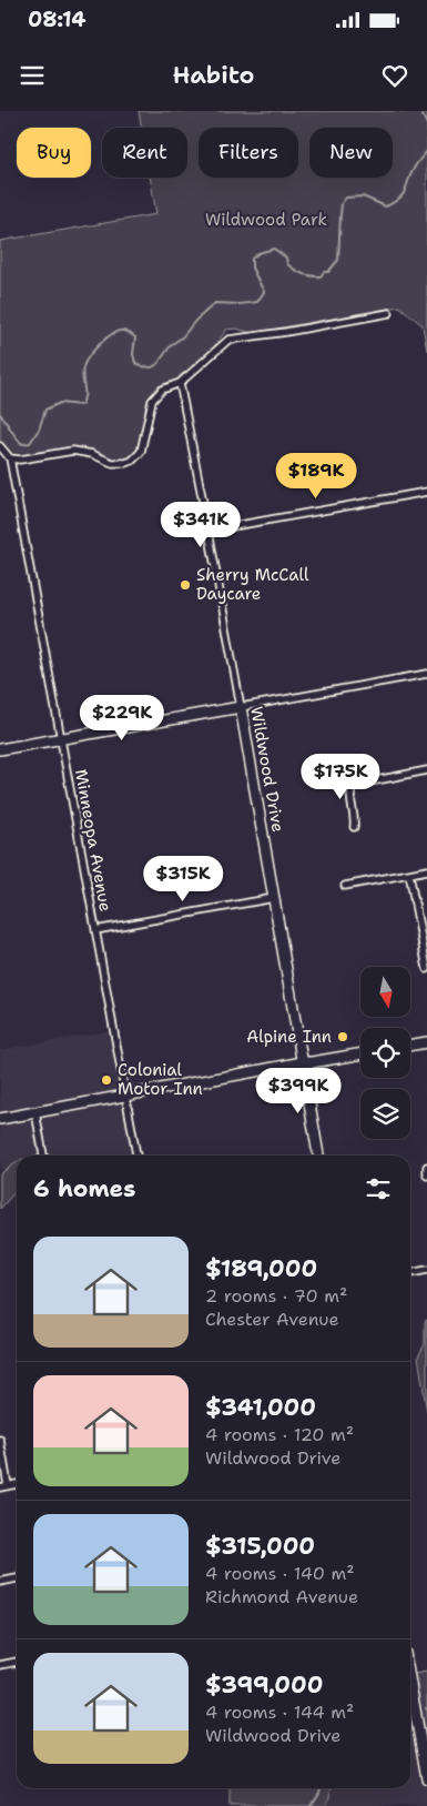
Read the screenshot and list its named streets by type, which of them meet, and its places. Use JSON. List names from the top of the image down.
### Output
{
  "streets": {
    "street": ["Wildwood Drive", "Minneopa Avenue"]
  },
  "parks": ["Wildwood Park"],
  "places": ["Sherry McCall Daycare", "Alpine Inn", "Colonial Motor Inn"],
  "north": "bottom",
  "page": {
    "status": "08:14",
    "header": "Habito",
    "chip": [
      "Buy",
      "Rent",
      "Filters",
      "New"
    ],
    "price": [
      "$189K",
      "$341K",
      "$229K",
      "$175K",
      "$315K",
      "$399K"
    ],
    "heading": "6 homes",
    "list": [
      {
        "name": "$189,000",
        "note": "2 rooms · 70 m² · Chester Avenue"
      },
      {
        "name": "$341,000",
        "note": "4 rooms · 120 m² · Wildwood Drive"
      },
      {
        "name": "$315,000",
        "note": "4 rooms · 140 m² · Richmond Avenue"
      },
      {
        "name": "$399,000",
        "note": "4 rooms · 144 m² · Wildwood Drive"
      }
    ]
  }
}
